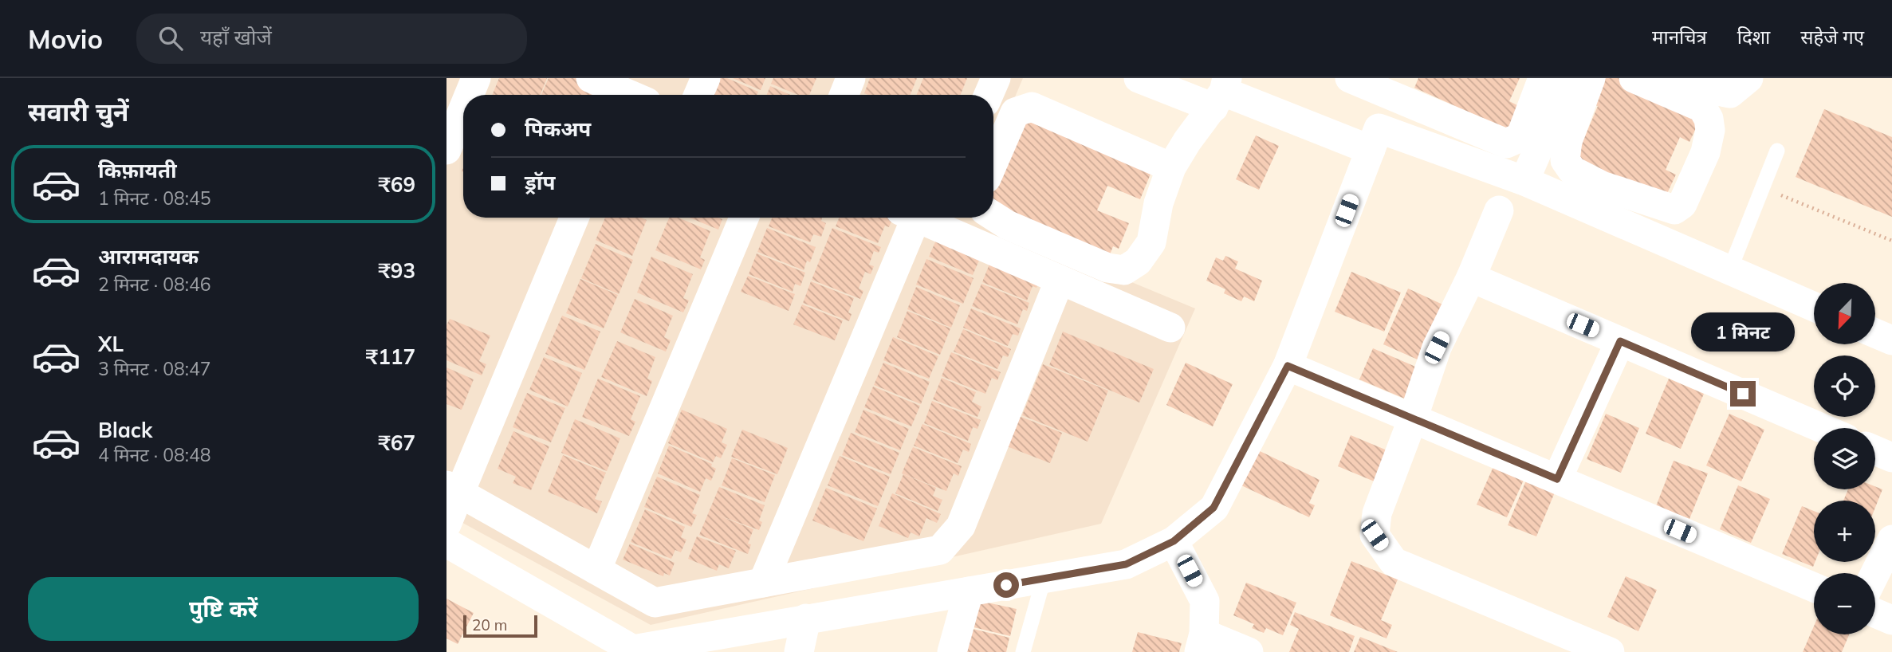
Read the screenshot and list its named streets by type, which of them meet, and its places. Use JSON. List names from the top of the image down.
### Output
{
  "scale_bar": "20 m",
  "north": "bottom left",
  "page": {
    "header": "Movio",
    "search": "यहाँ खोजें",
    "nav": ["मानचित्र", "दिशा", "सहेजे गए"],
    "heading": "सवारी चुनें",
    "banner": ["पिकअप", "ड्रॉप"],
    "list": [
      {
        "name": "किफ़ायती",
        "note": "1 मिनट · 08:45",
        "value": "₹69"
      },
      {
        "name": "आरामदायक",
        "note": "2 मिनट · 08:46",
        "value": "₹93"
      },
      {
        "name": "XL",
        "note": "3 मिनट · 08:47",
        "value": "₹117"
      },
      {
        "name": "Black",
        "note": "4 मिनट · 08:48",
        "value": "₹67"
      }
    ],
    "map_buttons": ["+", "−"],
    "bubble": "1 मिनट",
    "buttons": "पुष्टि करें",
    "scale": "20 m"
  }
}
